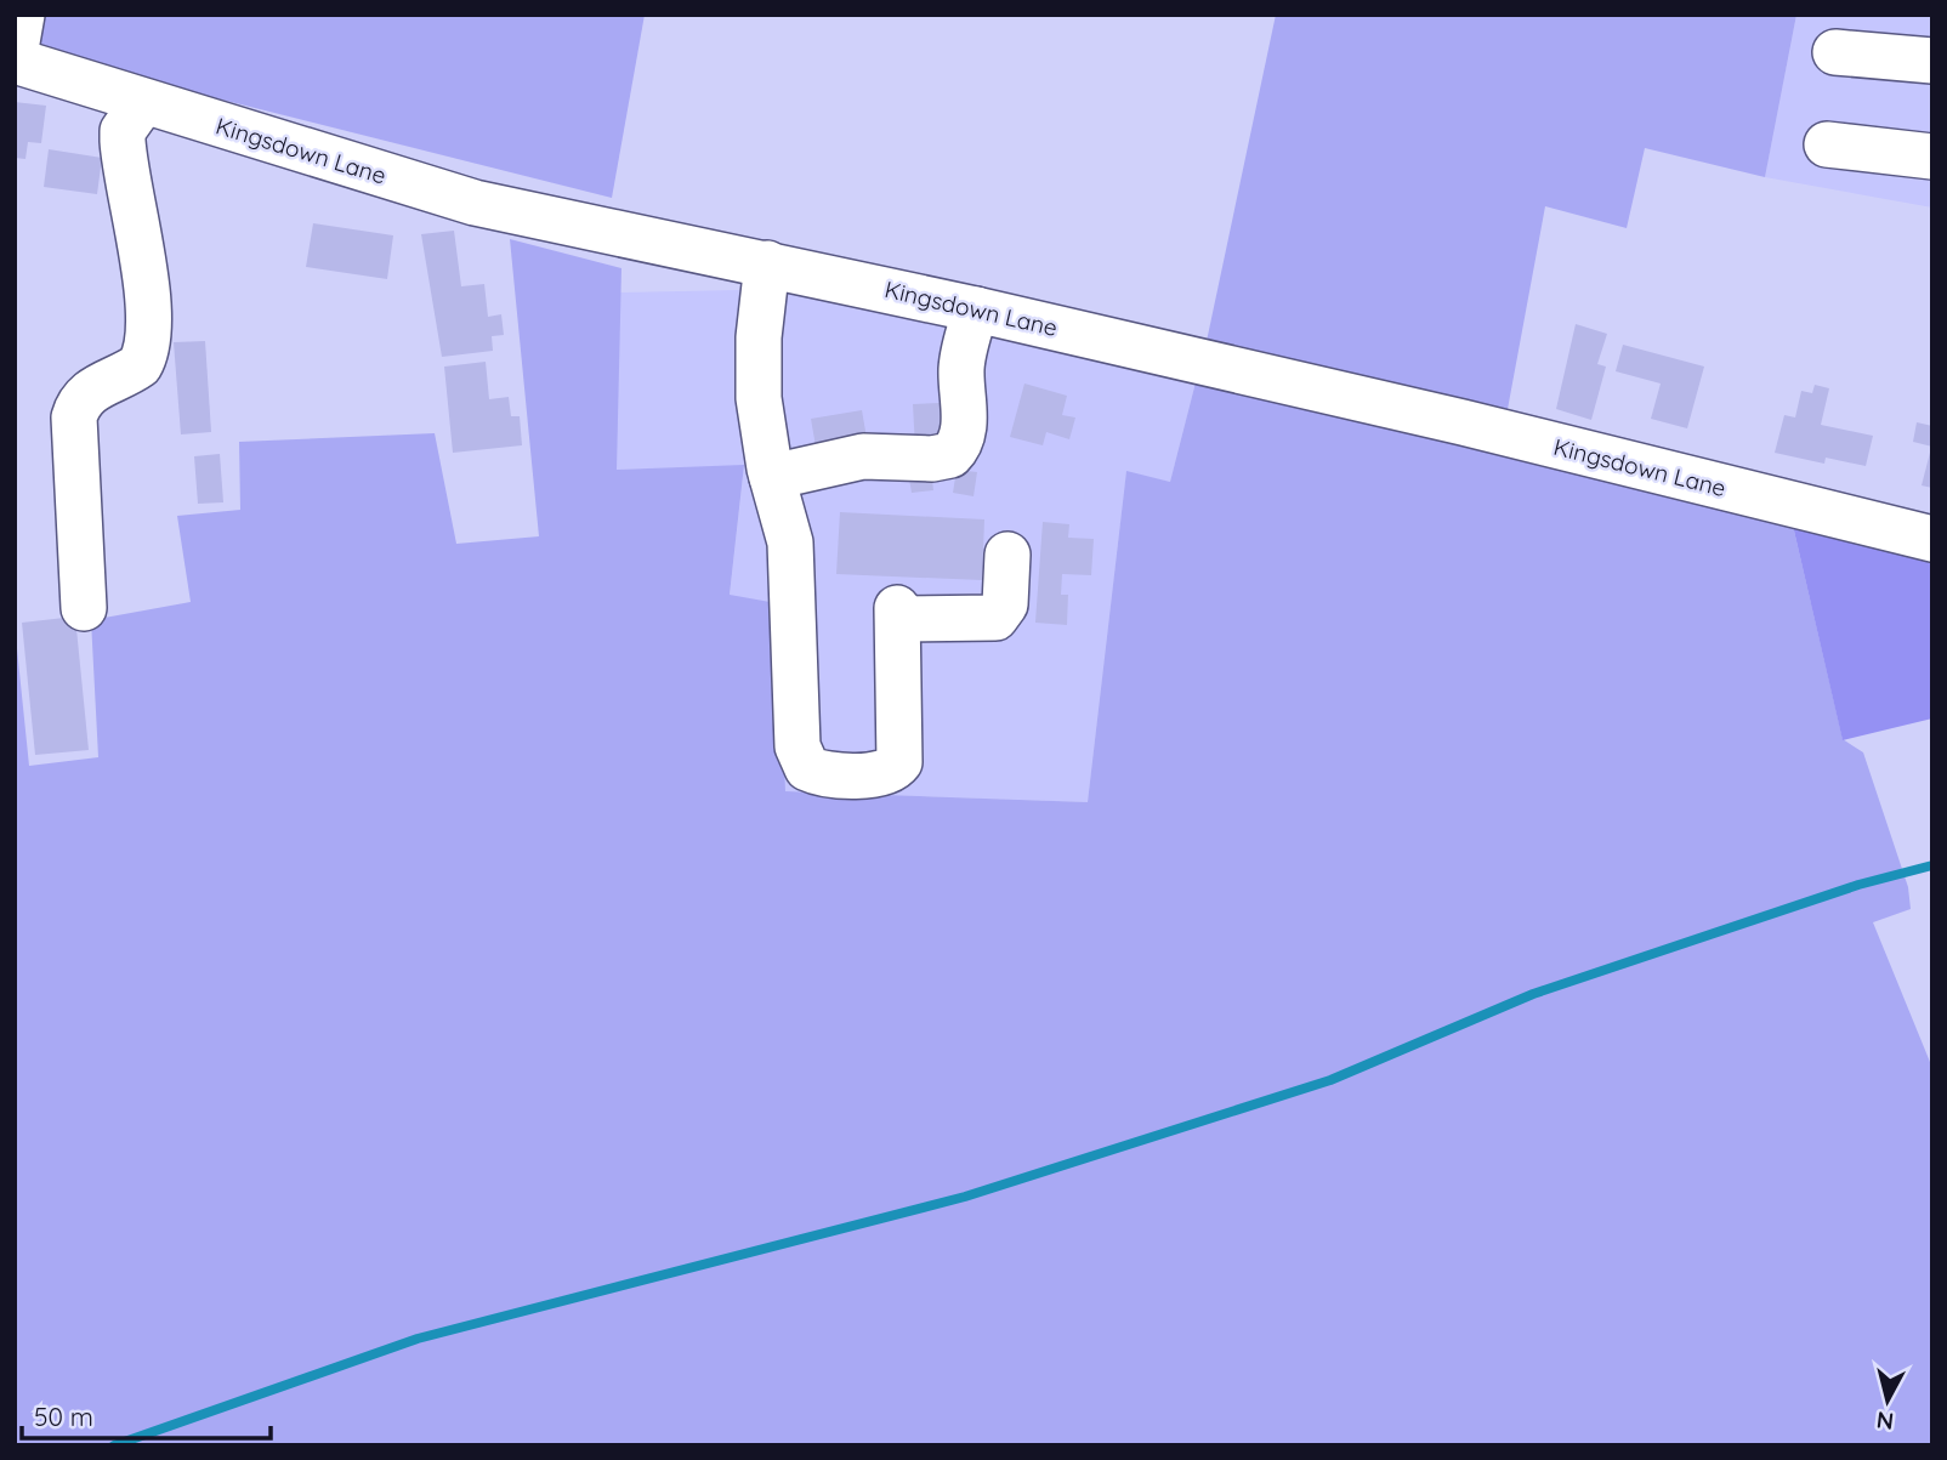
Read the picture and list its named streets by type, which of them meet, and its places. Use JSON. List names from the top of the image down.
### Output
{
  "streets": {
    "street": ["Kingsdown Lane"]
  },
  "scale_bar": "50 m",
  "north": "bottom"
}
